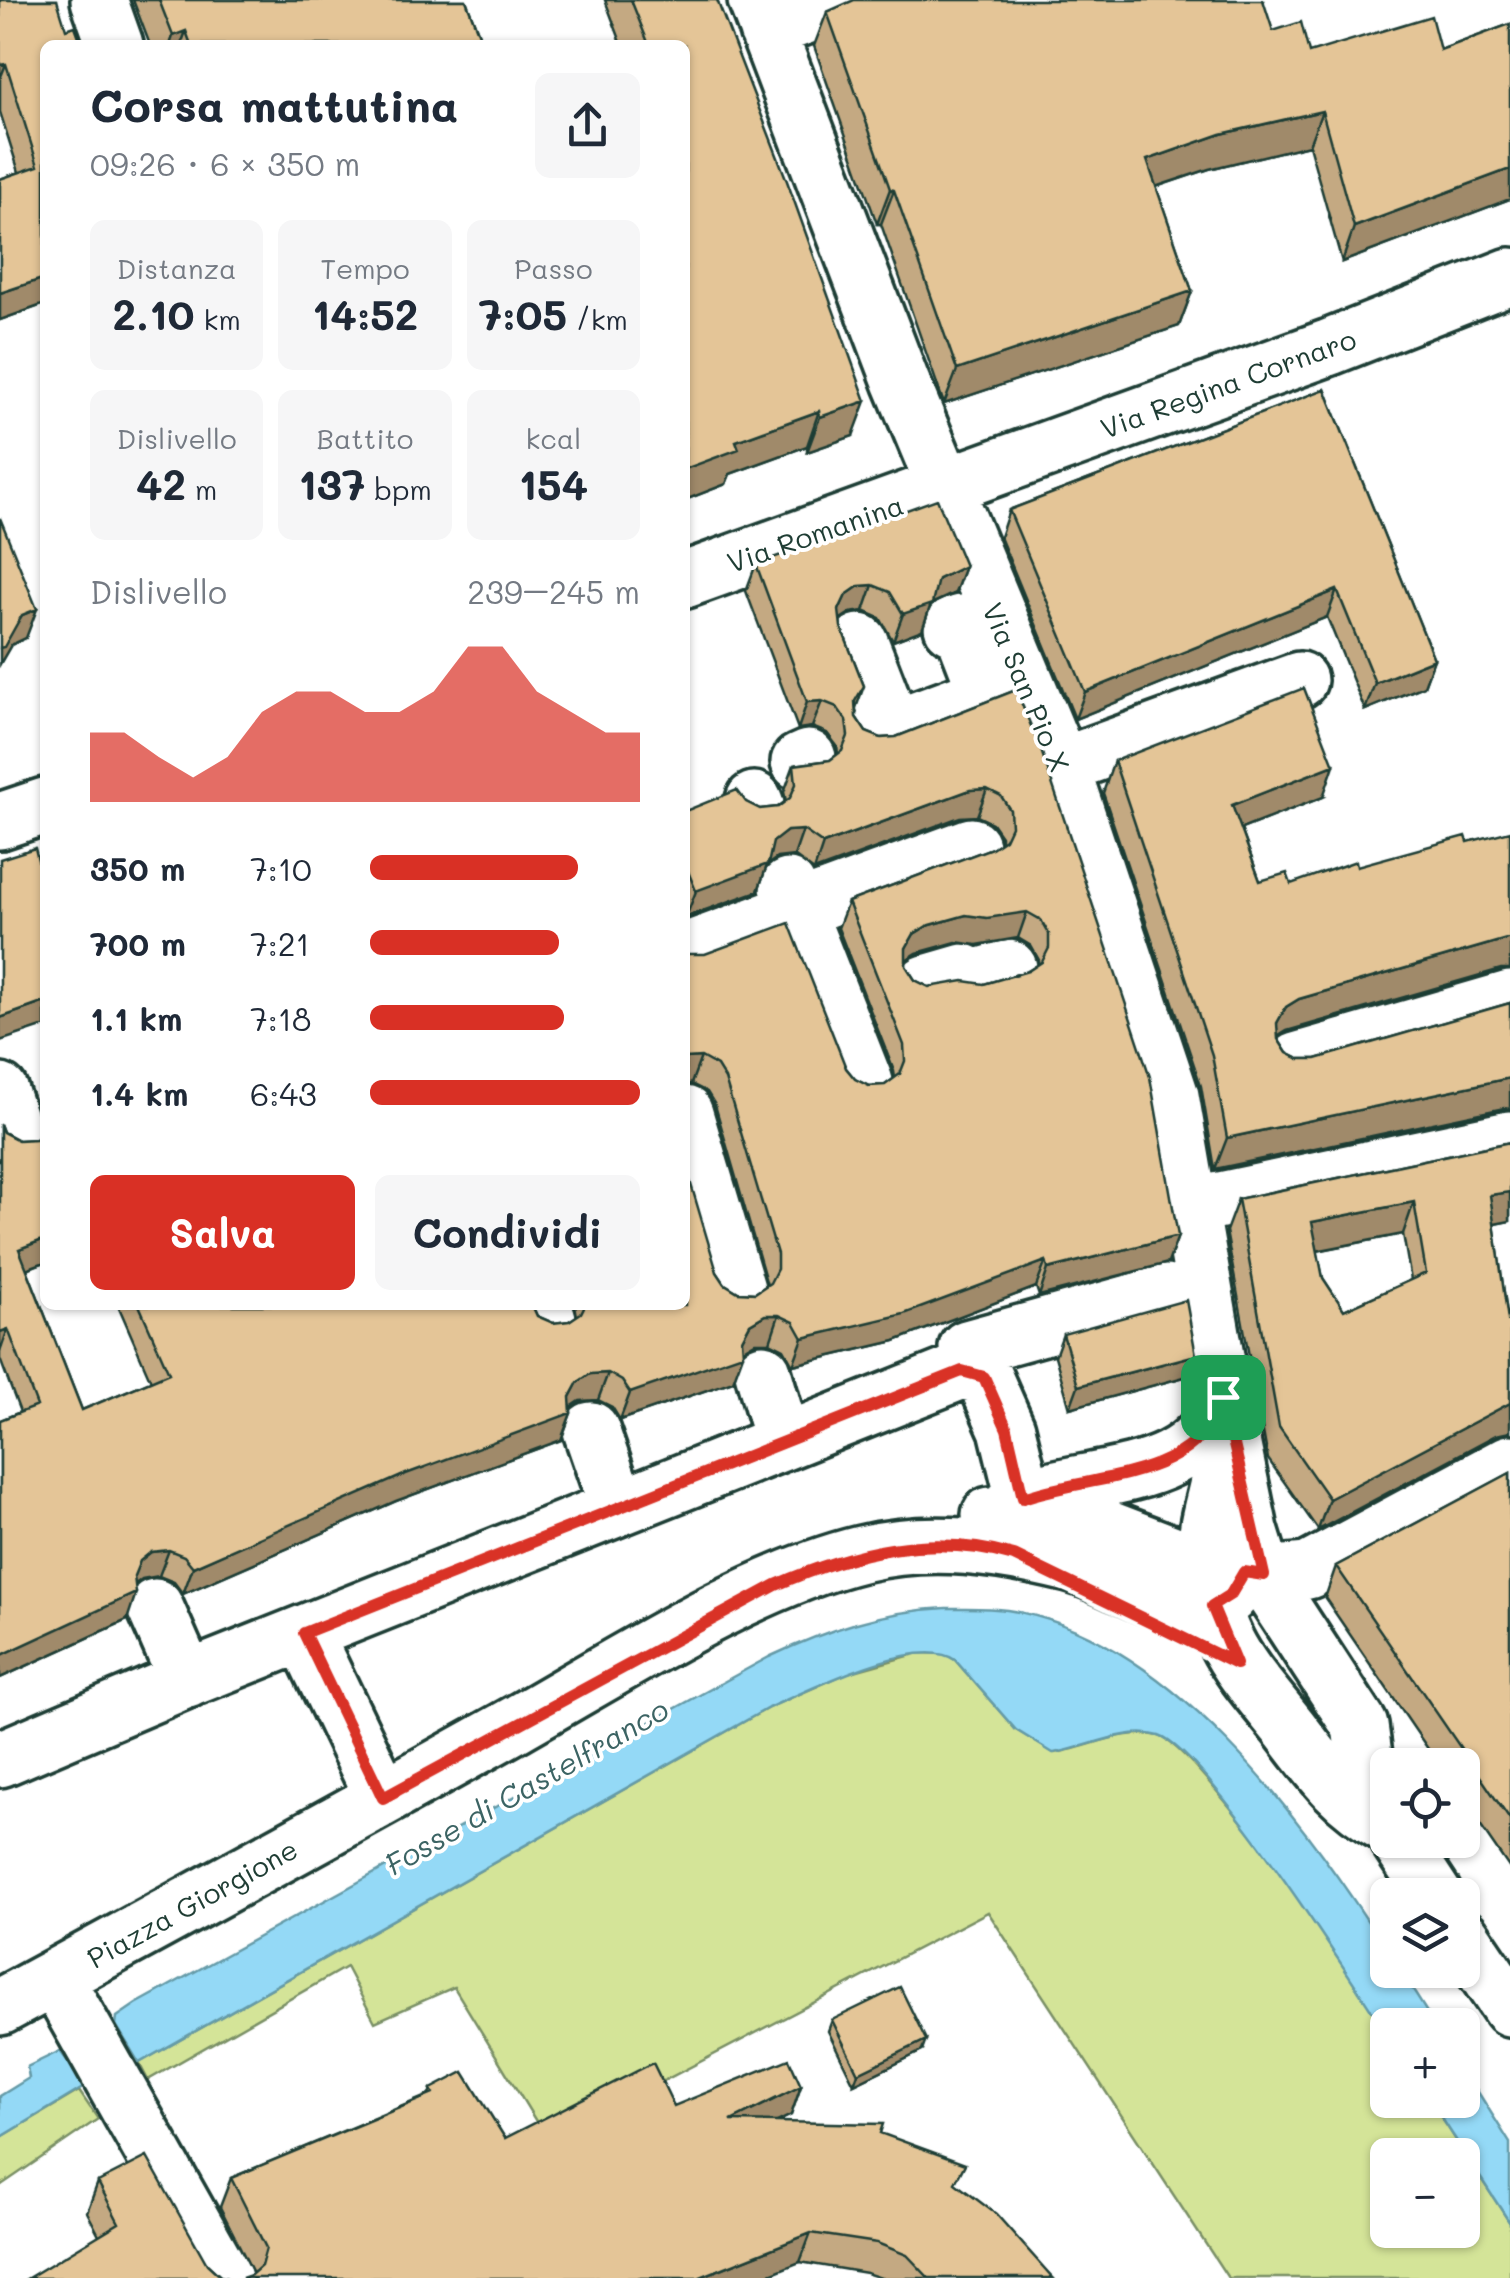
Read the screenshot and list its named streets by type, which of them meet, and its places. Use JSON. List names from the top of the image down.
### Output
{
  "streets": {
    "street": [
      "Via Regina Cornaro",
      "Via Romanina",
      "Via San Pio X",
      "Piazza Giorgione"
    ]
  },
  "crossings": [
    ["Via Regina Cornaro", "Via Romanina"],
    ["Via Regina Cornaro", "Via San Pio X"],
    ["Via Romanina", "Via San Pio X"],
    ["Via San Pio X", "Piazza Giorgione"]
  ],
  "water": ["Fosse di Castelfranco"],
  "page": {
    "heading": ["Corsa mattutina", "09:26 · 6 × 350 m"],
    "stats": [
      ["Distanza", "2.10 km"],
      ["Tempo", "14:52"],
      ["Passo", "7:05 /km"],
      ["Dislivello", "42 m"],
      ["Battito", "137 bpm"],
      ["kcal", "154"]
    ],
    "chart": ["Dislivello", "239–245 m"],
    "list": [
      {
        "name": "350 m",
        "note": "7:10"
      },
      {
        "name": "700 m",
        "note": "7:21"
      },
      {
        "name": "1.1 km",
        "note": "7:18"
      },
      {
        "name": "1.4 km",
        "note": "6:43"
      }
    ],
    "buttons": ["Salva", "Condividi"],
    "map_buttons": ["+", "−"]
  }
}
